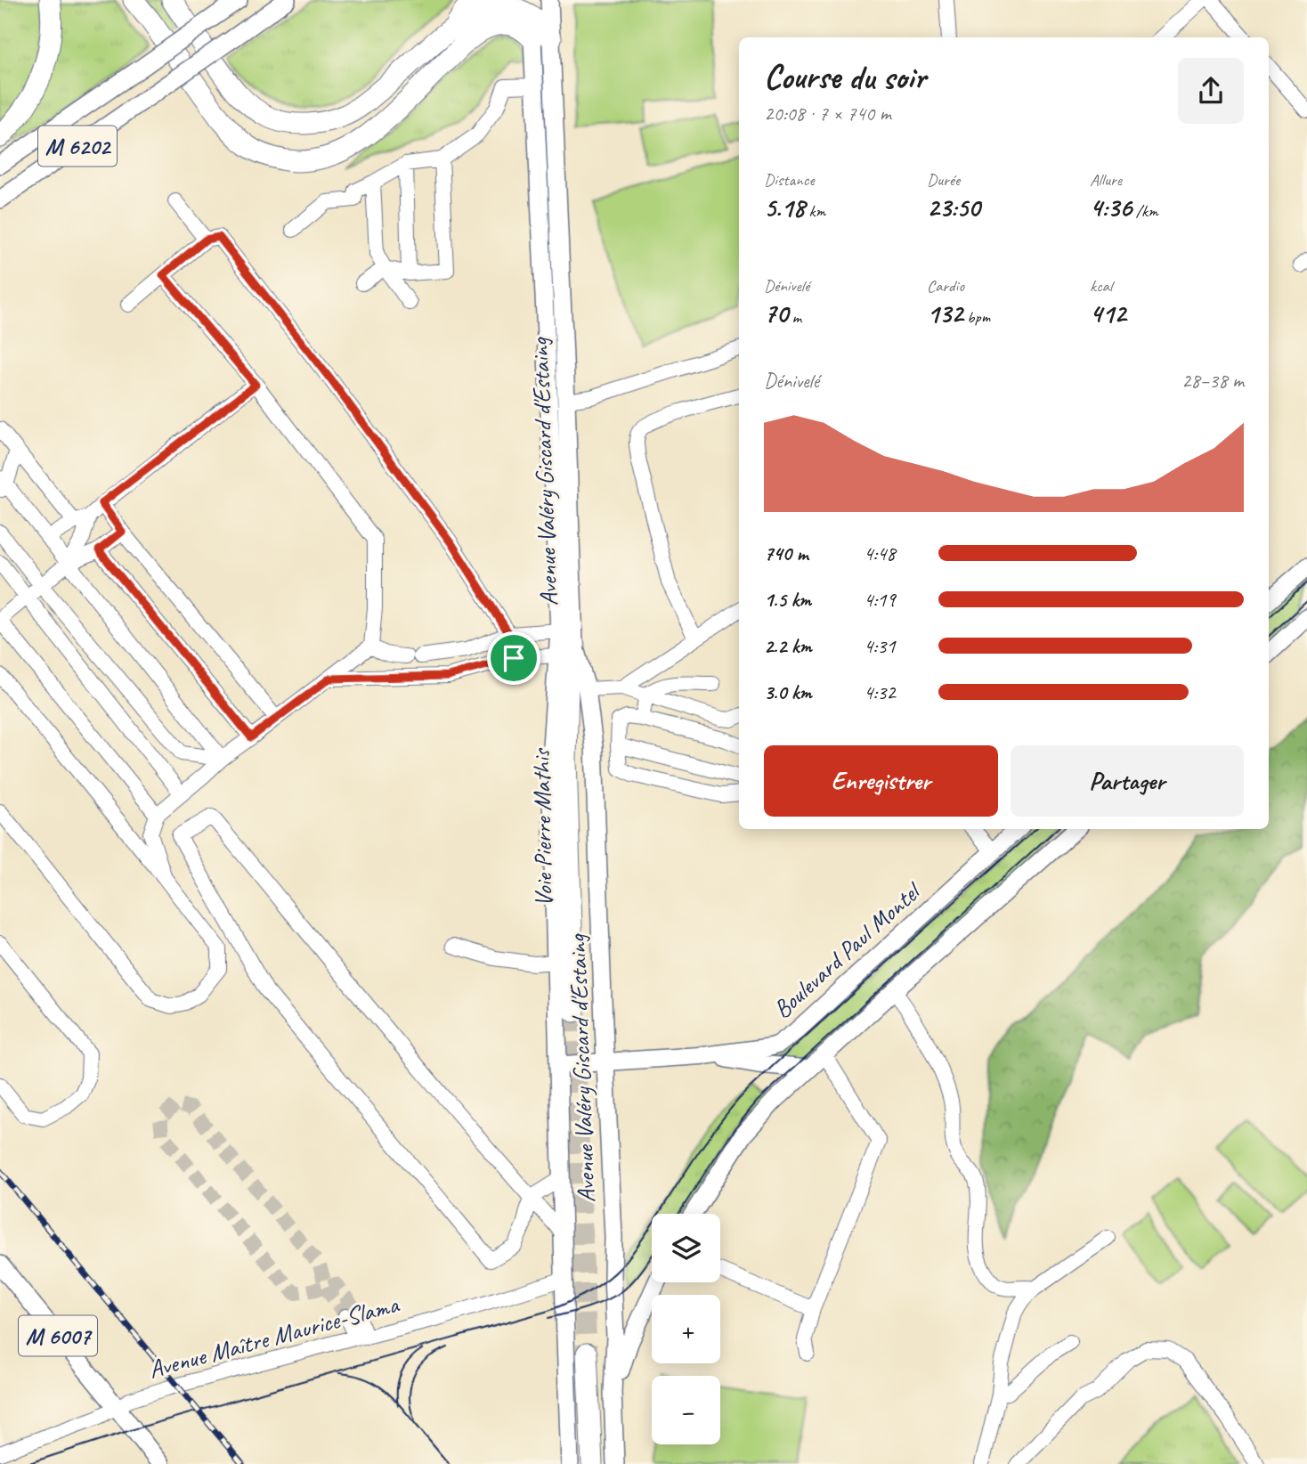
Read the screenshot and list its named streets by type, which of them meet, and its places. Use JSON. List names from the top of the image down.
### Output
{
  "streets": {
    "highway": ["Voie Pierre Mathis"],
    "main road": [
      "M 6202",
      "Avenue Valéry Giscard d'Estaing",
      "Boulevard Paul Montel",
      "M 6007"
    ],
    "street": ["Avenue Maître Maurice-Slama"]
  },
  "crossings": [
    ["Avenue Valéry Giscard d'Estaing", "Voie Pierre Mathis"],
    ["Avenue Valéry Giscard d'Estaing", "Avenue Maître Maurice-Slama"],
    ["M 6007", "Avenue Maître Maurice-Slama"]
  ],
  "page": {
    "heading": ["Course du soir", "20:08 · 7 × 740 m"],
    "stats": [
      ["Distance", "5.18 km"],
      ["Durée", "23:50"],
      ["Allure", "4:36 /km"],
      ["Dénivelé", "70 m"],
      ["Cardio", "132 bpm"],
      ["kcal", "412"]
    ],
    "chart": ["Dénivelé", "28–38 m"],
    "list": [
      {
        "name": "740 m",
        "note": "4:48"
      },
      {
        "name": "1.5 km",
        "note": "4:19"
      },
      {
        "name": "2.2 km",
        "note": "4:31"
      },
      {
        "name": "3.0 km",
        "note": "4:32"
      }
    ],
    "buttons": ["Enregistrer", "Partager"],
    "map_buttons": ["+", "−"]
  }
}
